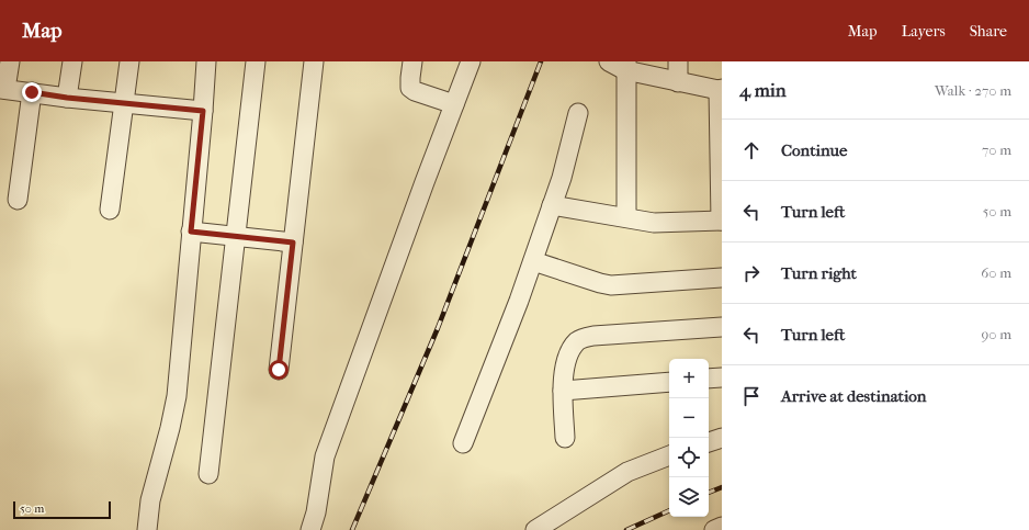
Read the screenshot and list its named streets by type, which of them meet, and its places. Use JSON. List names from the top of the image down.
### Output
{
  "scale_bar": "50 m",
  "page": {
    "header": "Map",
    "nav": ["Map", "Layers", "Share"],
    "heading": ["4 min", "Walk · 270 m"],
    "list": [
      ["Continue", "70 m"],
      ["Turn left", "50 m"],
      ["Turn right", "60 m"],
      ["Turn left", "90 m"],
      "Arrive at destination"
    ],
    "map_buttons": ["+", "−"],
    "scale": "50 m"
  }
}
